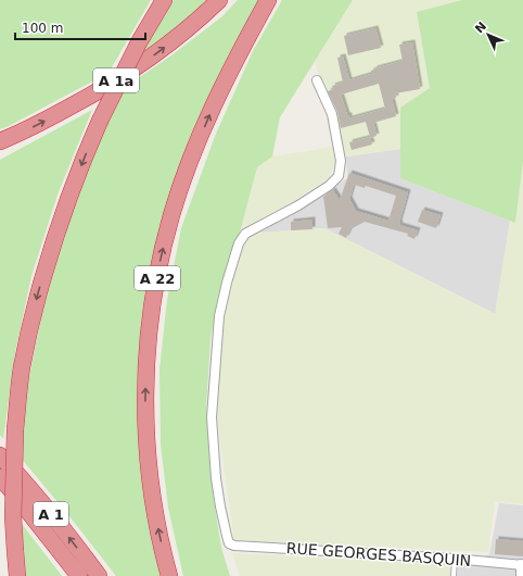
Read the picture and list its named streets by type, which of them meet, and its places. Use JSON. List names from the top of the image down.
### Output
{
  "streets": {
    "highway": ["A 1a", "A 22", "A 1"],
    "street": ["RUE GEORGES BASQUIN"]
  },
  "scale_bar": "100 m",
  "north": "top left"
}
